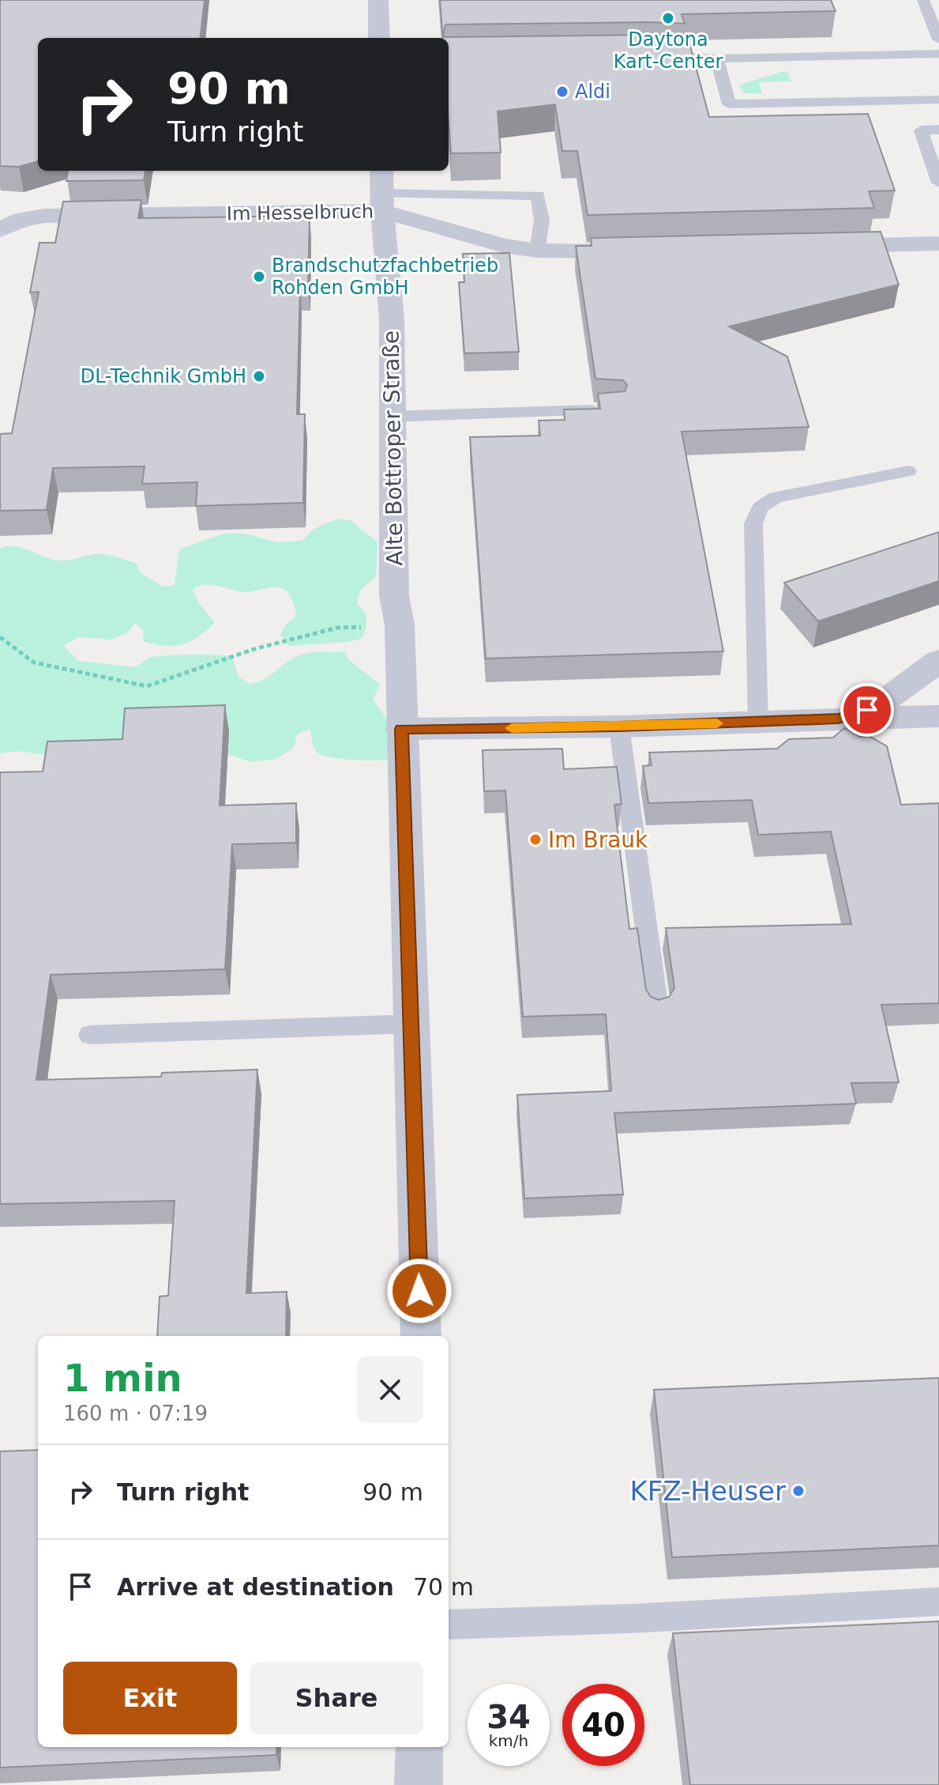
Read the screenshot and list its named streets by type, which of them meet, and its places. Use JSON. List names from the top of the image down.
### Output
{
  "streets": {
    "street": ["Im Hesselbruch", "Alte Bottroper Straße"]
  },
  "crossings": [
    ["Im Hesselbruch", "Alte Bottroper Straße"]
  ],
  "places": [
    "Daytona Kart-Center",
    "Aldi",
    "Brandschutzfachbetrieb Rohden GmbH",
    "DL-Technik GmbH",
    "Im Brauk",
    "KFZ-Heuser"
  ],
  "page": {
    "turn": ["90 m", "Turn right"],
    "heading": ["1 min", "160 m · 07:19"],
    "list": [
      {
        "name": "Turn right",
        "value": "90 m"
      },
      {
        "name": "Arrive at destination",
        "value": "70 m"
      }
    ],
    "buttons": ["Exit", "Share"],
    "speed": "34 km/h",
    "limit": "40"
  }
}
